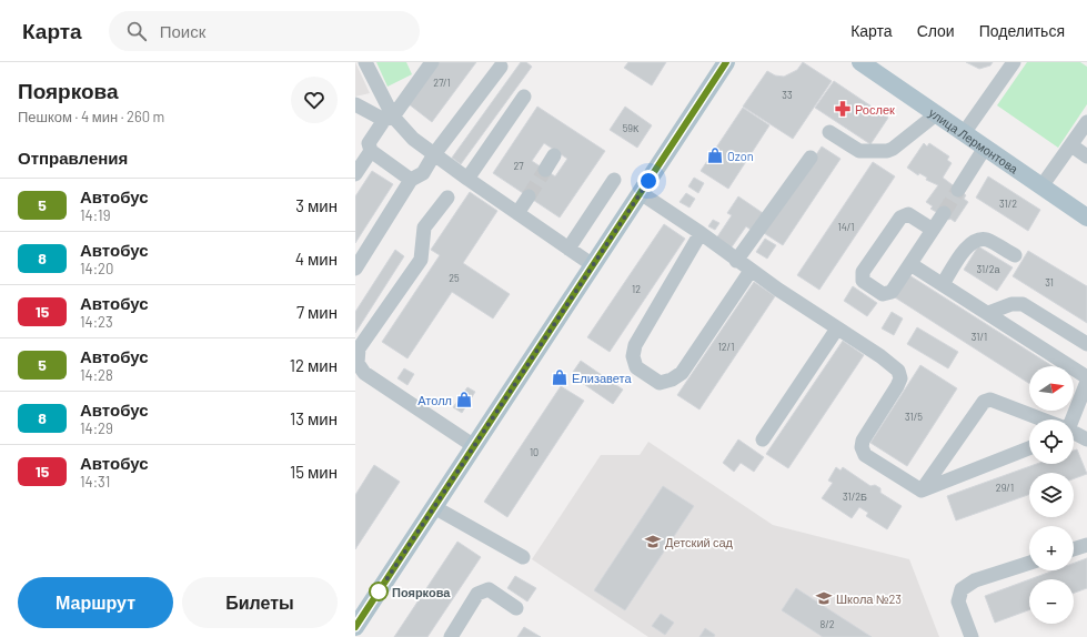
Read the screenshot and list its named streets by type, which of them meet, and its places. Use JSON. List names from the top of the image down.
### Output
{
  "streets": {
    "main road": ["улица Лермонтова"]
  },
  "places": {
    "pharmacy": ["Рослек"],
    "shop": ["Ozon", "Елизавета", "Атолл"],
    "school or university": ["Детский сад", "Школа №23"],
    "other": ["Пояркова"]
  },
  "lines": ["bus line 5"],
  "house_numbers": [
    "27/1",
    "33",
    "59К",
    "27",
    "31/2",
    "14/1",
    "31/2а",
    "25",
    "31",
    "12",
    "31/1",
    "12/1",
    "31/5",
    "10",
    "29/1",
    "31/2Б",
    "8/2"
  ],
  "north": "right",
  "page": {
    "header": "Карта",
    "search": "Поиск",
    "nav": ["Карта", "Слои", "Поделиться"],
    "heading": [
      ["Пояркова", "Пешком · 4 мин · 260 m"],
      "Отправления"
    ],
    "list": [
      {
        "mark": "5",
        "name": "Автобус",
        "note": "14:19",
        "value": "3 мин"
      },
      {
        "mark": "8",
        "name": "Автобус",
        "note": "14:20",
        "value": "4 мин"
      },
      {
        "mark": "15",
        "name": "Автобус",
        "note": "14:23",
        "value": "7 мин"
      },
      {
        "mark": "5",
        "name": "Автобус",
        "note": "14:28",
        "value": "12 мин"
      },
      {
        "mark": "8",
        "name": "Автобус",
        "note": "14:29",
        "value": "13 мин"
      },
      {
        "mark": "15",
        "name": "Автобус",
        "note": "14:31",
        "value": "15 мин"
      }
    ],
    "map_buttons": ["+", "−"],
    "buttons": ["Маршрут", "Билеты"]
  }
}
